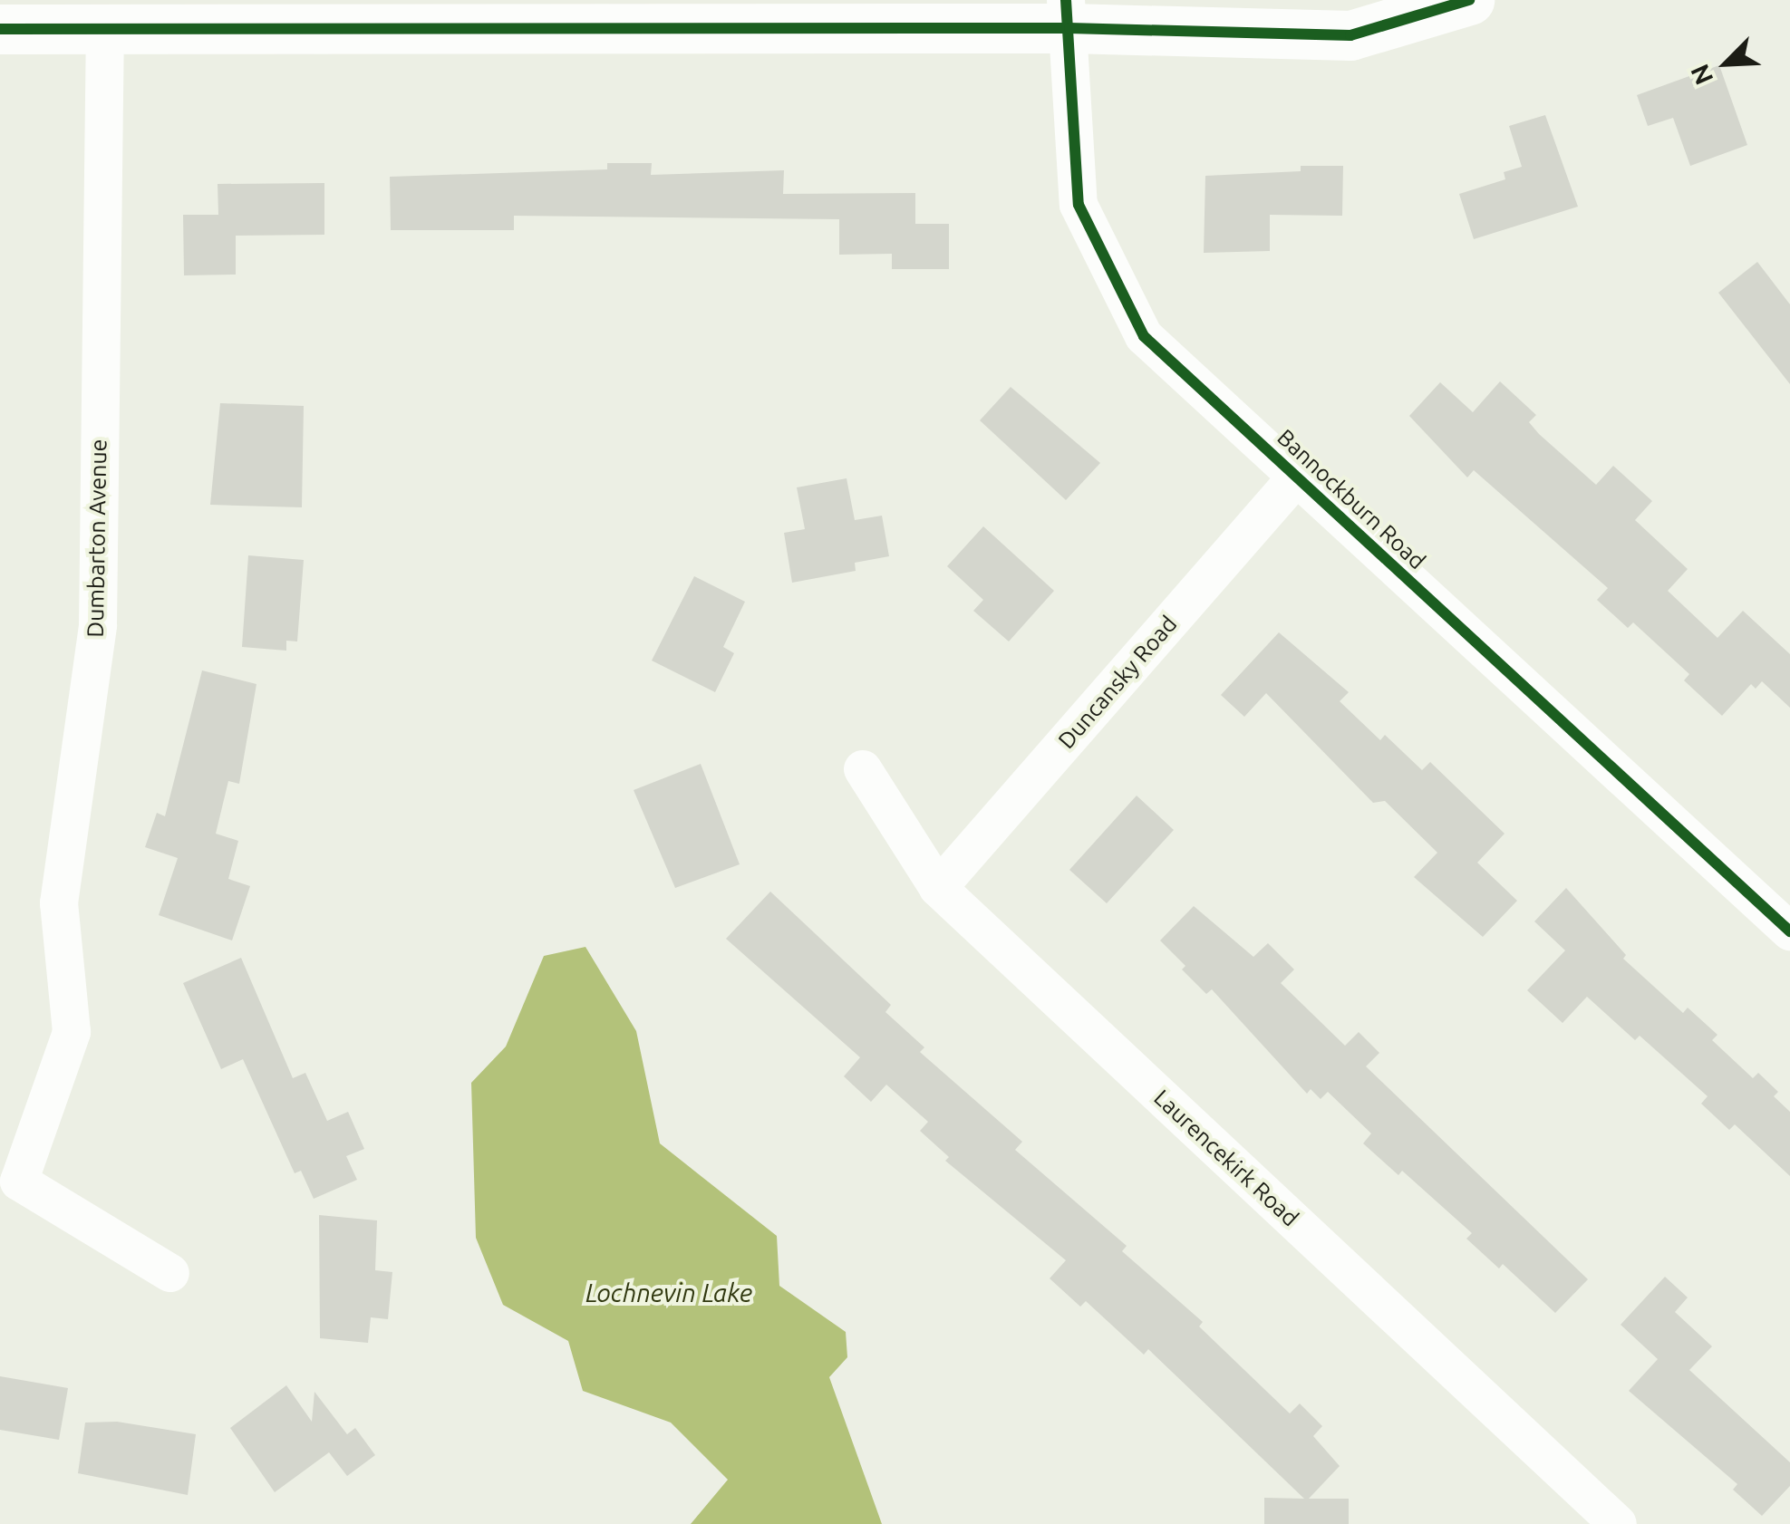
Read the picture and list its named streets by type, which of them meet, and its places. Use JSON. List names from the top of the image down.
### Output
{
  "streets": {
    "street": [
      "Bannockburn Road",
      "Dumbarton Avenue",
      "Duncansky Road",
      "Laurencekirk Road"
    ]
  },
  "crossings": [
    ["Bannockburn Road", "Duncansky Road"],
    ["Duncansky Road", "Laurencekirk Road"]
  ],
  "water": ["Lochnevin Lake"],
  "north": "bottom left"
}
